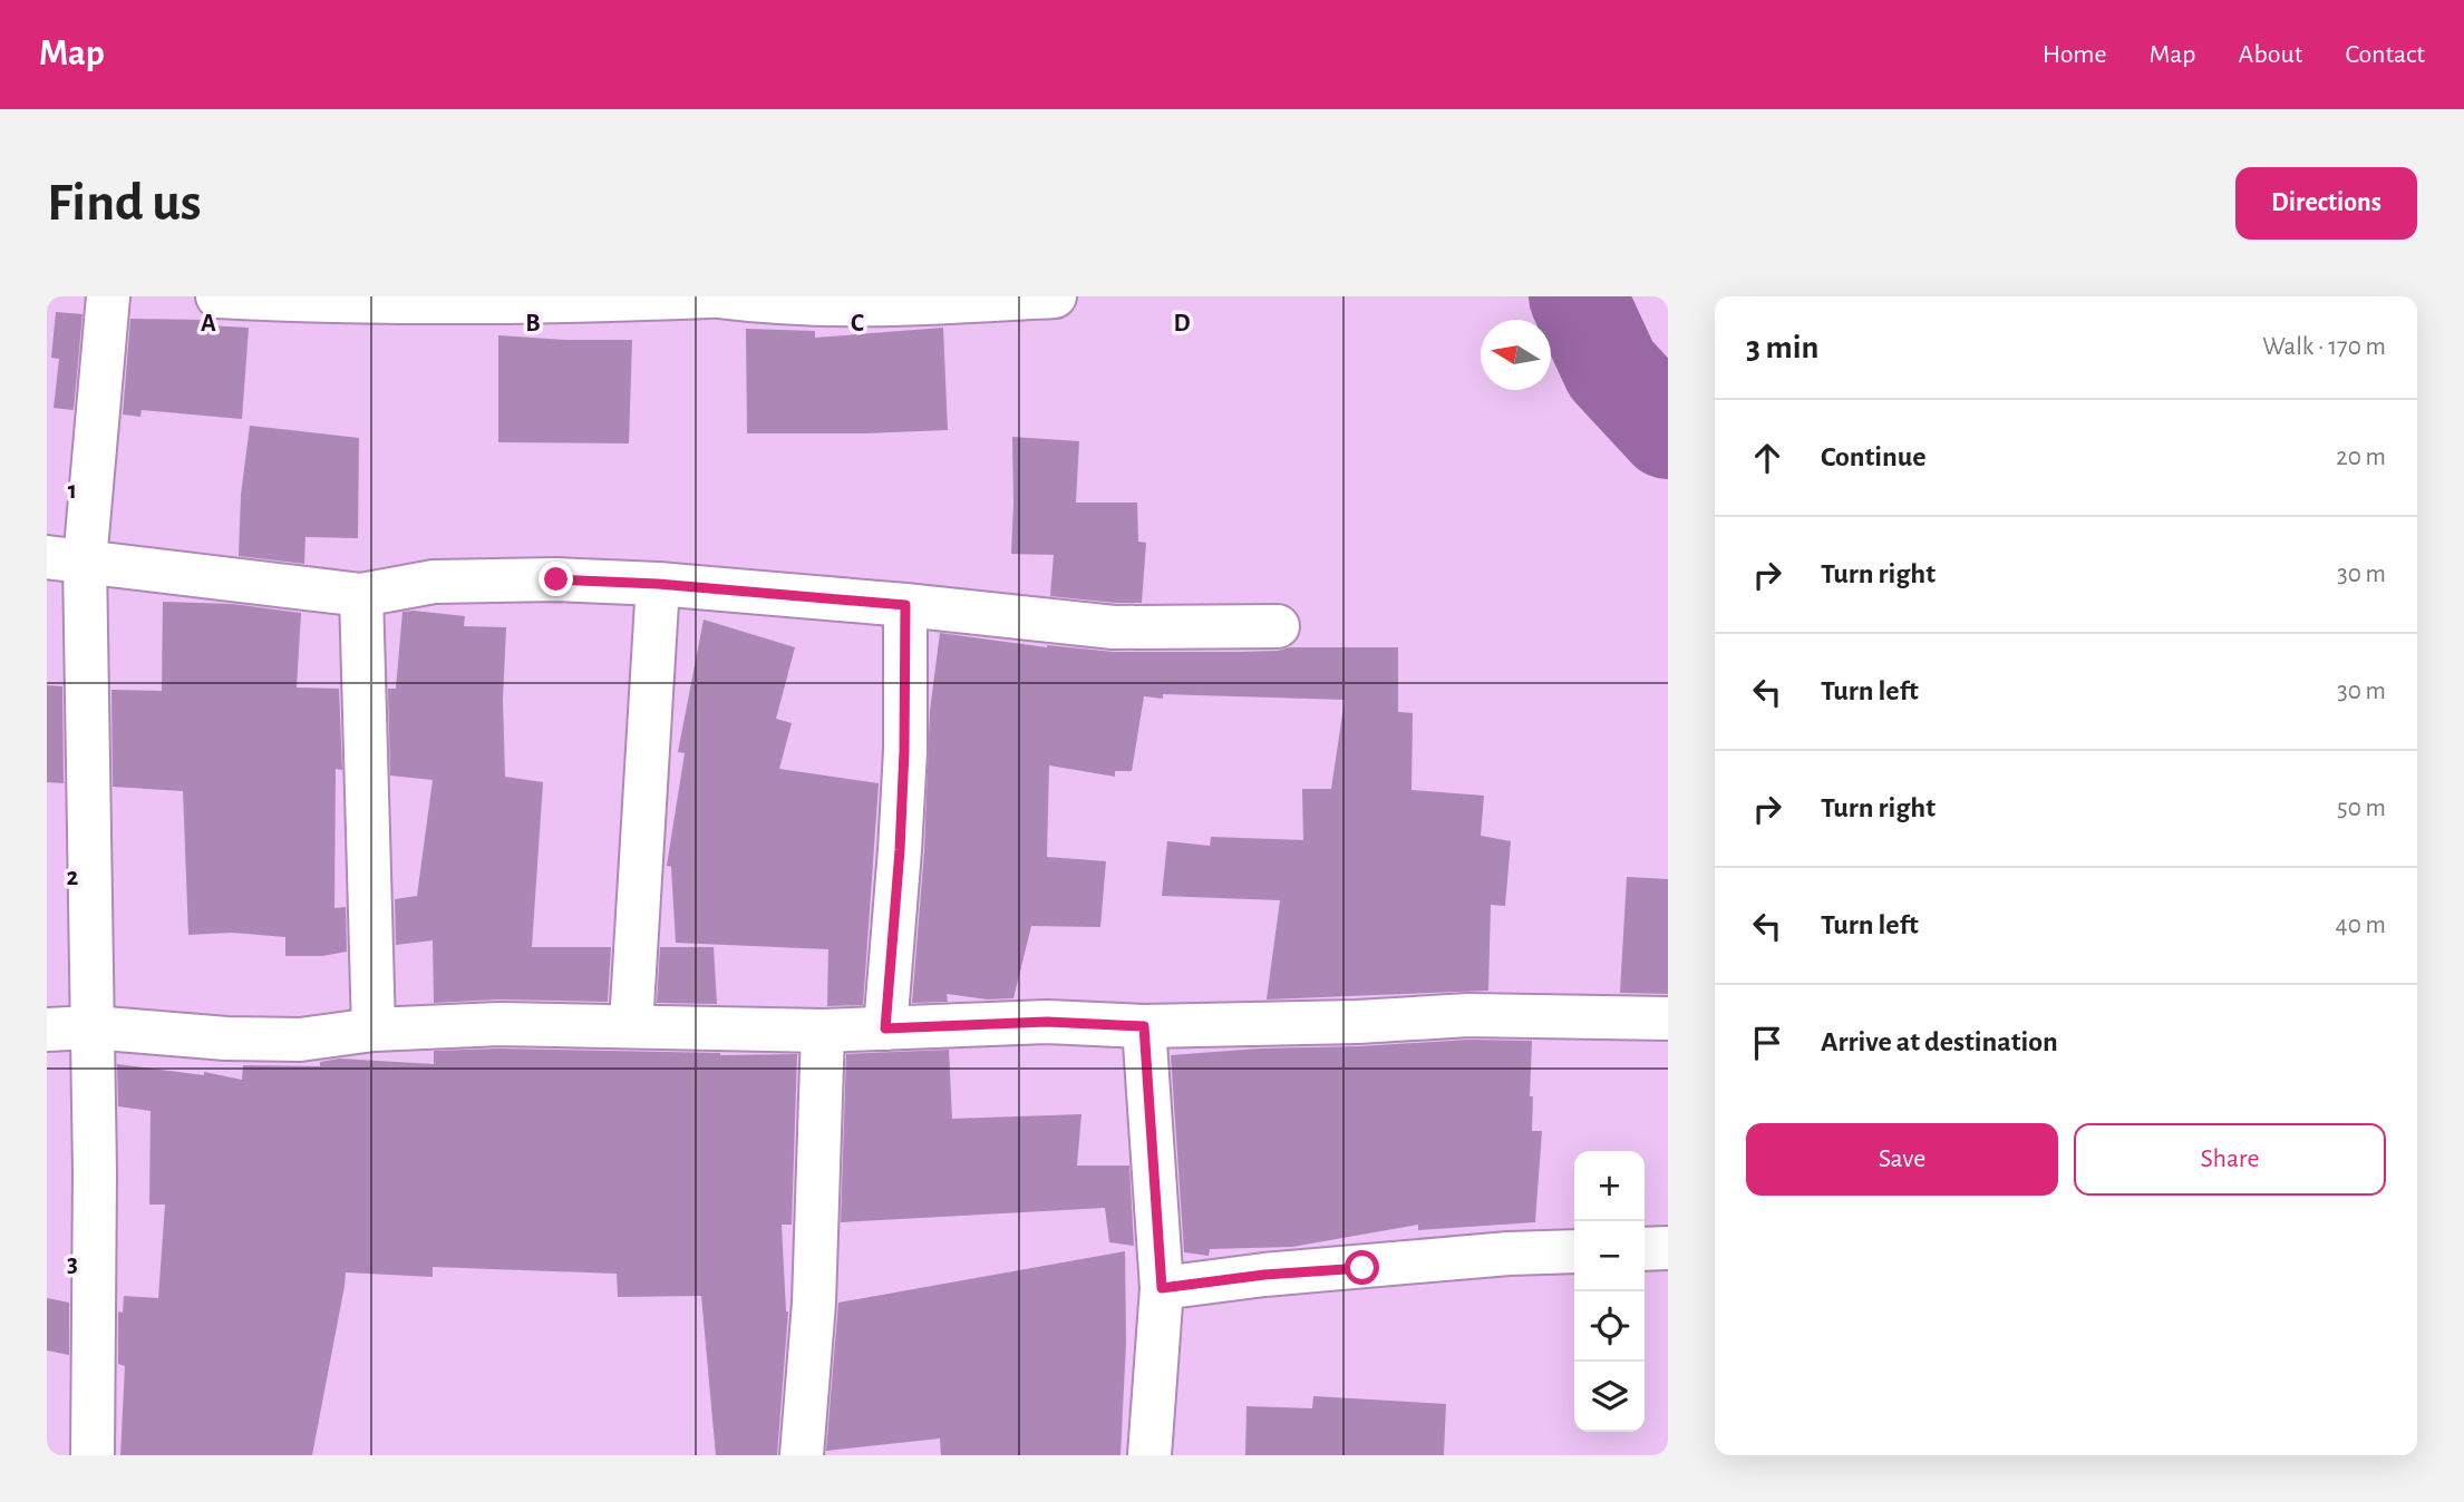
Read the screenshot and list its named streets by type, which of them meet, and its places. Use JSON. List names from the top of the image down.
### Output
{
  "north": "left",
  "page": {
    "header": "Map",
    "nav": [
      "Home",
      "Map",
      "About",
      "Contact"
    ],
    "buttons": [
      "Directions",
      ["Save", "Share"]
    ],
    "title": "Find us",
    "heading": ["3 min", "Walk · 170 m"],
    "list": [
      ["Continue", "20 m"],
      ["Turn right", "30 m"],
      ["Turn left", "30 m"],
      ["Turn right", "50 m"],
      ["Turn left", "40 m"],
      "Arrive at destination"
    ],
    "map_buttons": ["+", "−"]
  },
  "grid": {
    "columns": [
      "A",
      "B",
      "C",
      "D"
    ],
    "rows": ["1", "2", "3"]
  }
}
